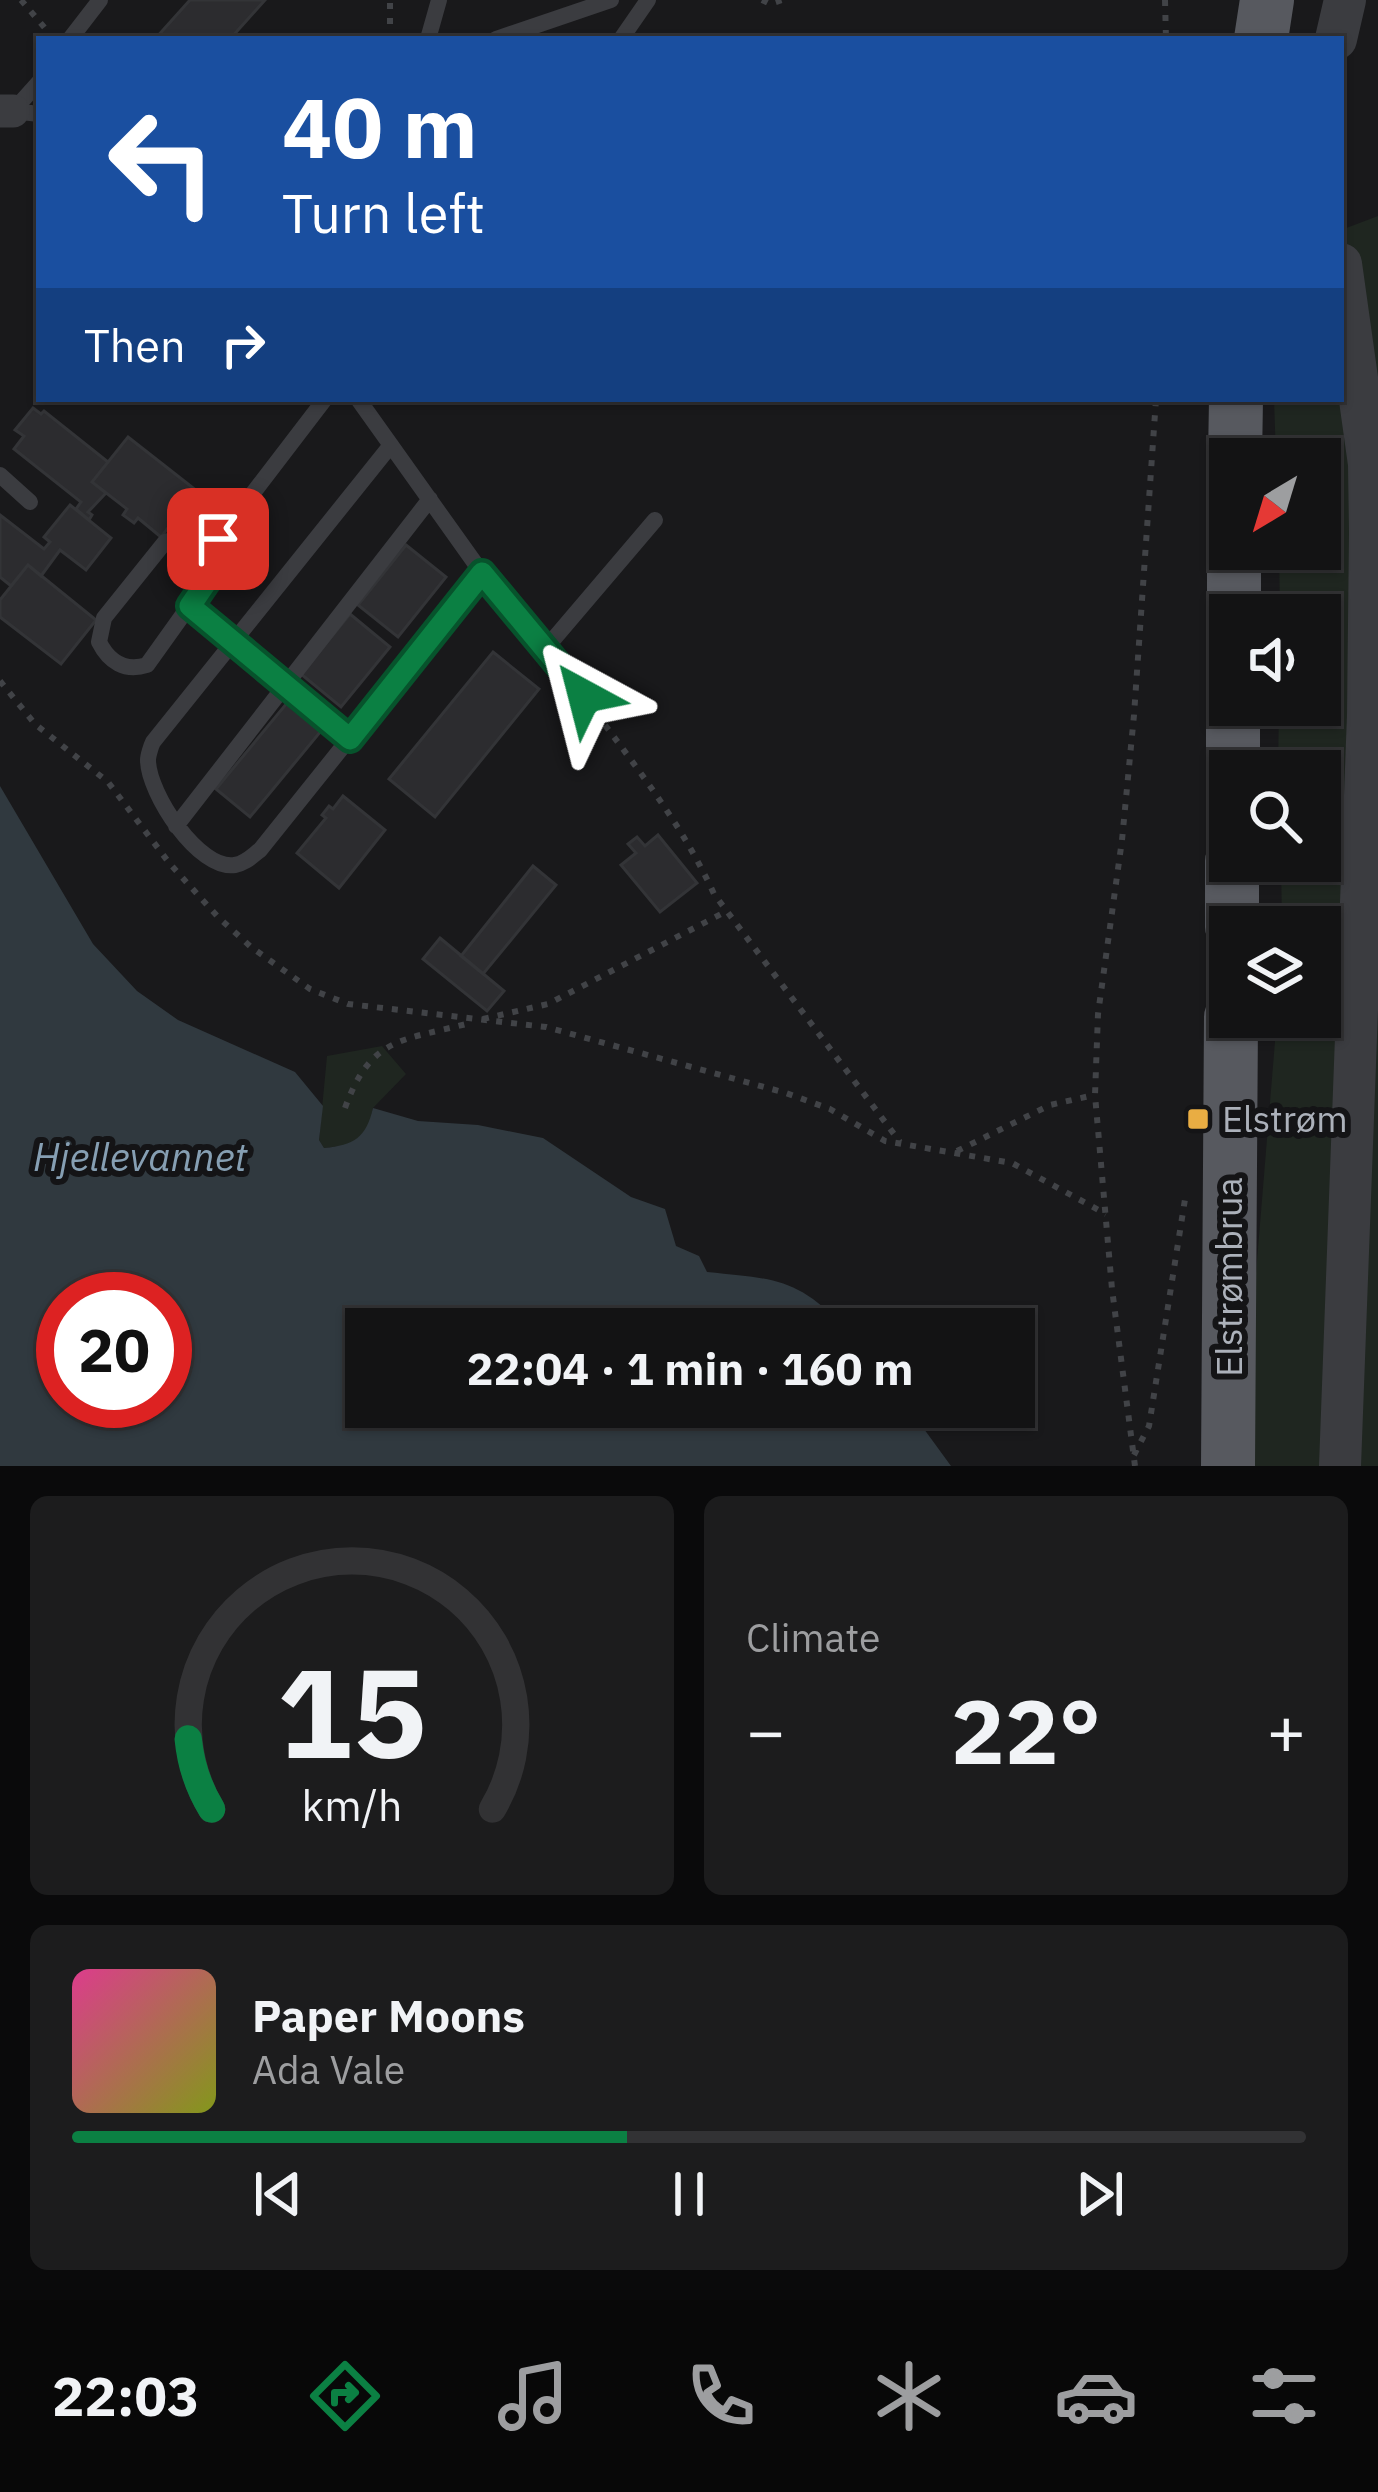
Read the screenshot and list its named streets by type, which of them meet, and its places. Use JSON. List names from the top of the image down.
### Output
{
  "streets": {
    "main road": ["Elstrømbrua"]
  },
  "water": ["Hjellevannet"],
  "places": {
    "transit": ["Elstrøm"]
  },
  "north": "bottom left",
  "page": {
    "turn": ["40 m", "Turn left"],
    "then": "Then",
    "limit": "20",
    "trip": "22:04 · 1 min · 160 m",
    "tile": "Climate",
    "heat": ["−", "22°", "+"],
    "song": ["Paper Moons", "Ada Vale"],
    "tabs": "22:03",
    "gauge": ["15", "km/h"]
  }
}
